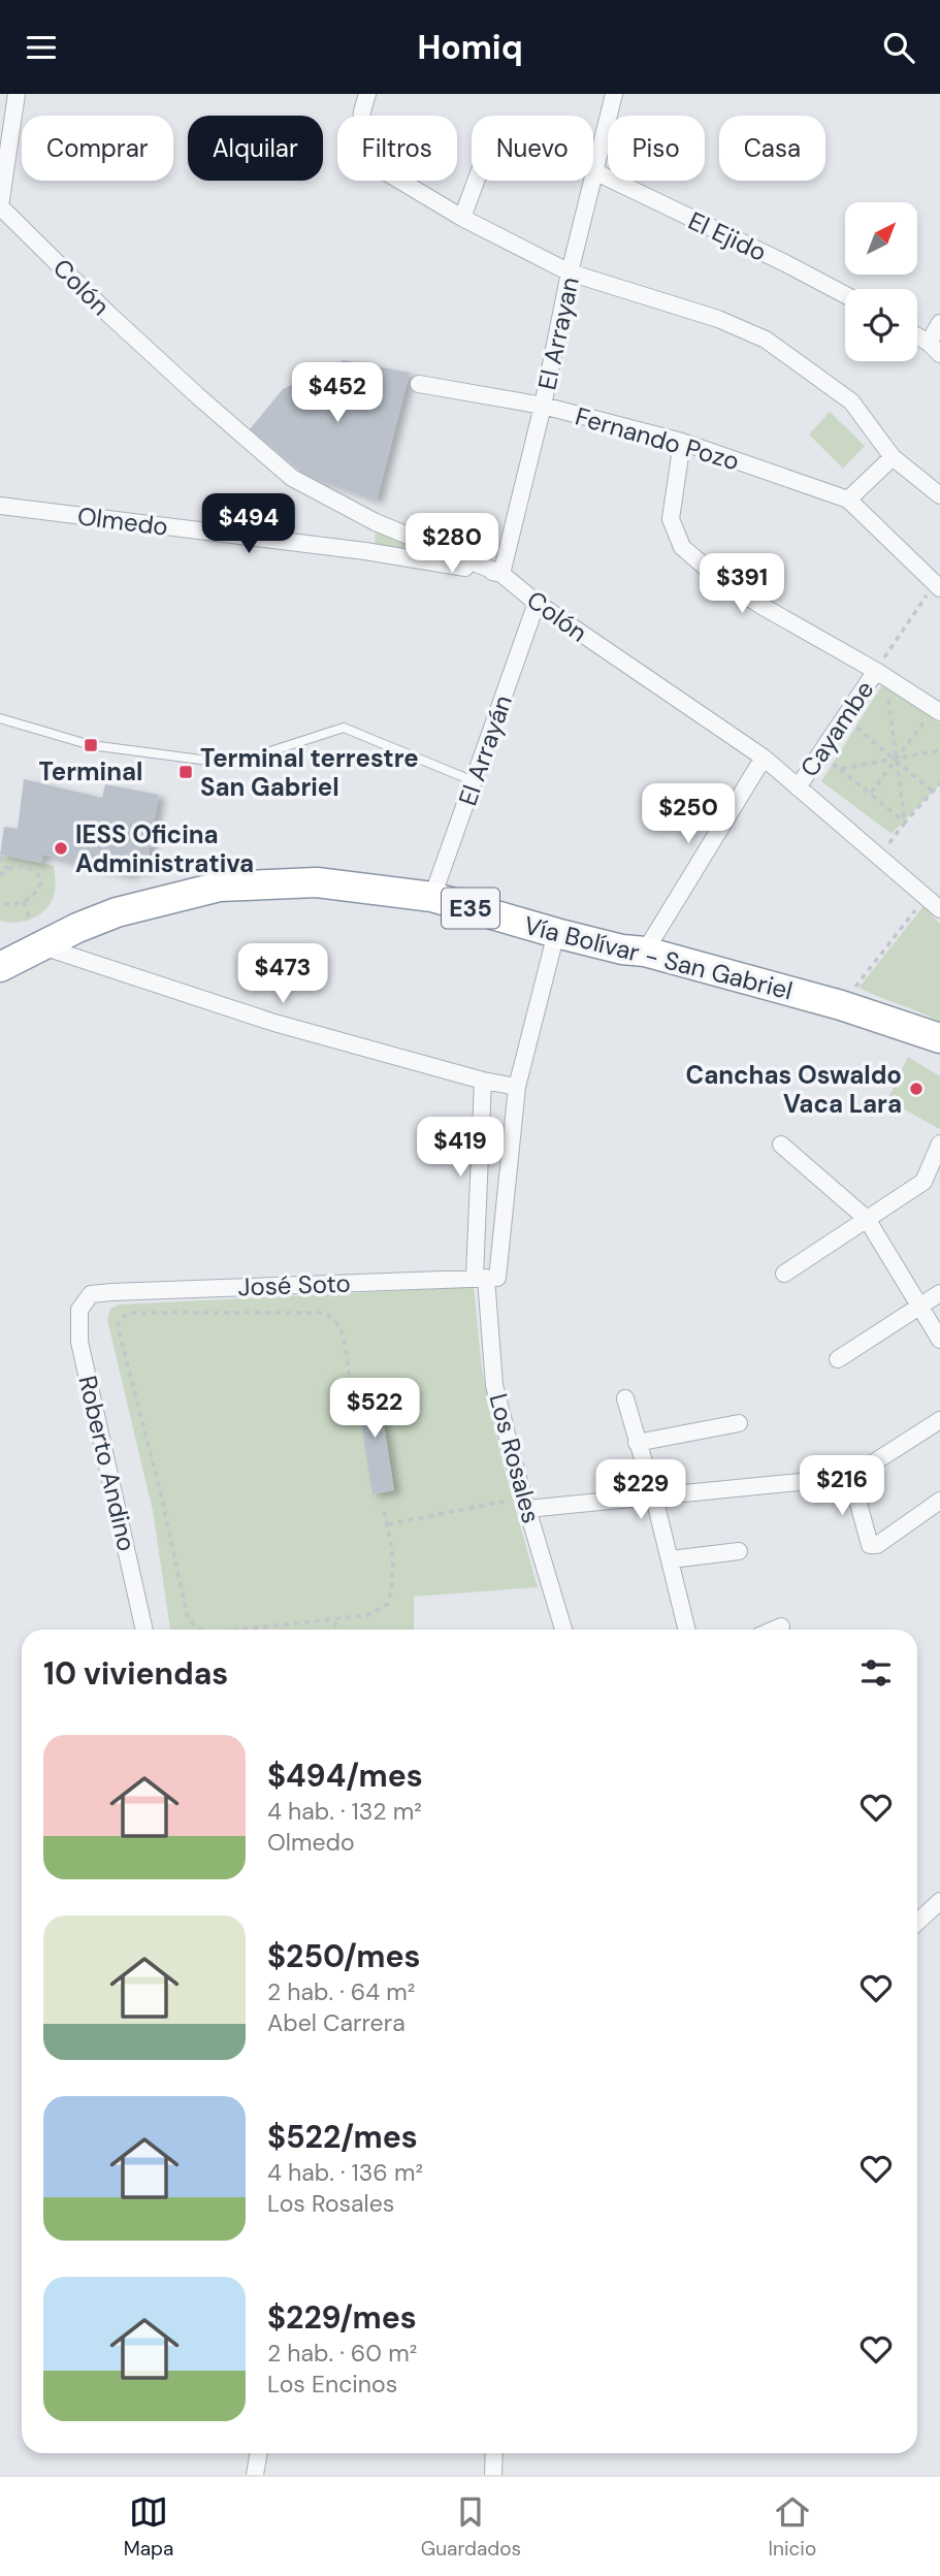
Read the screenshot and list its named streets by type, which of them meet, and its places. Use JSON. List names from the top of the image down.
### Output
{
  "streets": {
    "highway": ["E35", "Vía Bolívar - San Gabriel"],
    "street": [
      "El Ejido",
      "Colón",
      "El Arrayan",
      "Fernando Pozo",
      "Olmedo",
      "Cayambe",
      "El Arrayán",
      "José Soto",
      "Los Rosales",
      "Roberto Andino"
    ]
  },
  "crossings": [
    ["El Ejido", "El Arrayan"],
    ["Colón", "El Arrayan"],
    ["Colón", "Olmedo"],
    ["Colón", "Cayambe"],
    ["Colón", "El Arrayán"],
    ["El Arrayan", "Fernando Pozo"],
    ["El Arrayan", "Olmedo"],
    ["El Arrayán", "Vía Bolívar - San Gabriel"],
    ["Vía Bolívar - San Gabriel", "Los Rosales"],
    ["José Soto", "Los Rosales"],
    ["José Soto", "Roberto Andino"]
  ],
  "places": {
    "transit": ["Terminal", "Terminal terrestre San Gabriel"],
    "other": ["IESS Oficina Administrativa", "Canchas Oswaldo Vaca Lara"]
  },
  "north": "top right",
  "page": {
    "header": "Homiq",
    "chip": [
      "Comprar",
      "Alquilar",
      "Filtros",
      "Nuevo",
      "Piso",
      "Casa"
    ],
    "price": [
      "$452",
      "$494",
      "$280",
      "$391",
      "$250",
      "$473",
      "$419",
      "$522",
      "$216",
      "$229"
    ],
    "heading": "10 viviendas",
    "list": [
      {
        "name": "$494/mes",
        "note": "4 hab. · 132 m² · Olmedo"
      },
      {
        "name": "$250/mes",
        "note": "2 hab. · 64 m² · Abel Carrera"
      },
      {
        "name": "$522/mes",
        "note": "4 hab. · 136 m² · Los Rosales"
      },
      {
        "name": "$229/mes",
        "note": "2 hab. · 60 m² · Los Encinos"
      }
    ],
    "tabs": ["Mapa", "Guardados", "Inicio"]
  }
}
